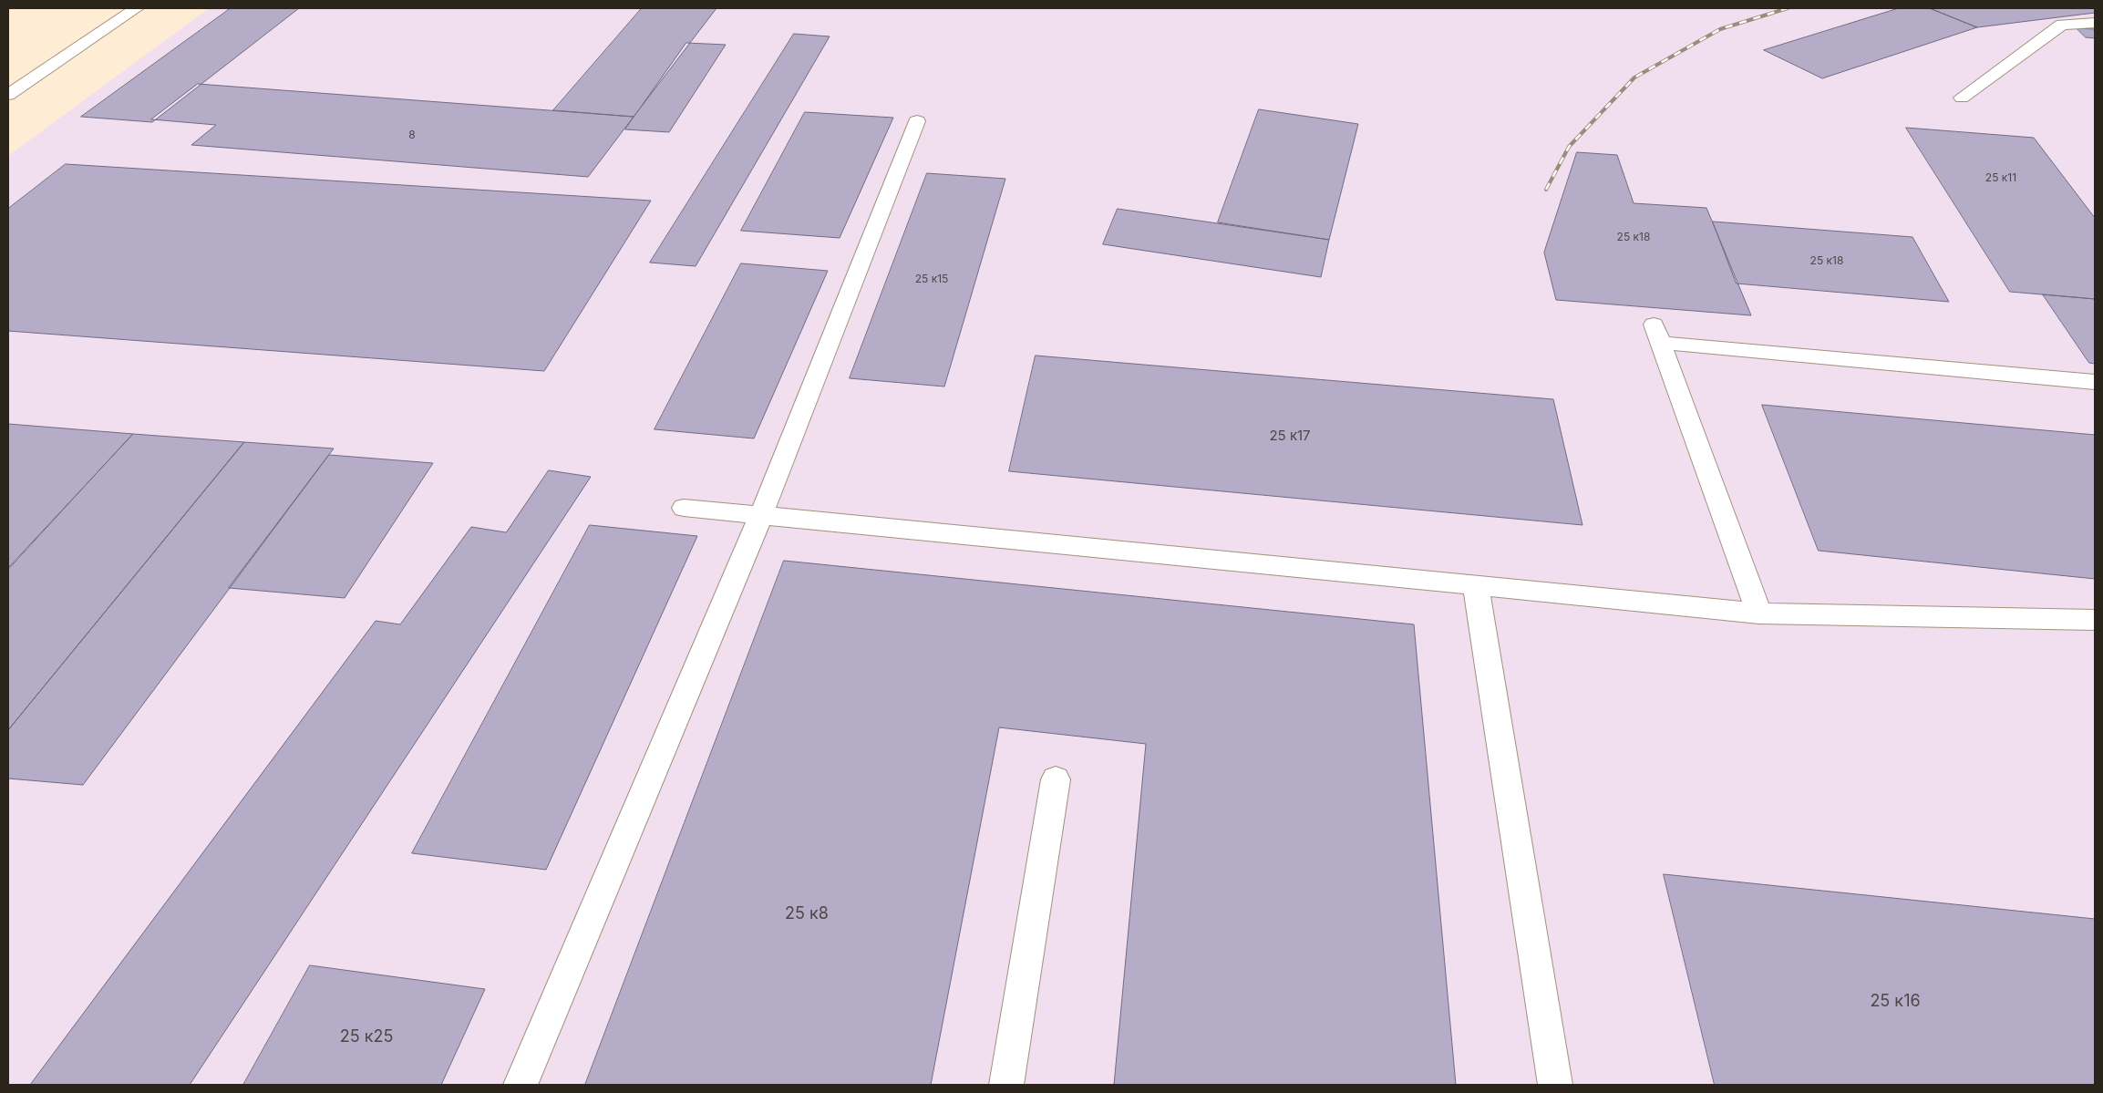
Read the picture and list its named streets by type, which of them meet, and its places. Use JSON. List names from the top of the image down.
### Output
{
  "house_numbers": [
    "8",
    "25 к11",
    "25 к18",
    "25 к18",
    "25 к15",
    "25 к17",
    "25 к8",
    "25 к16",
    "25 к25"
  ]
}
